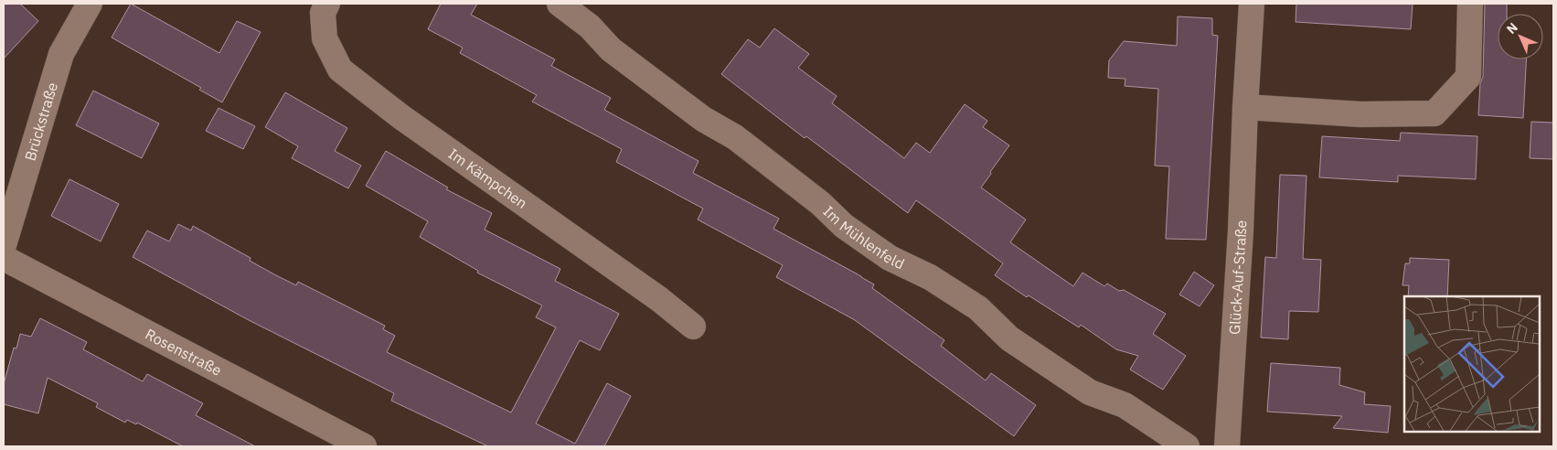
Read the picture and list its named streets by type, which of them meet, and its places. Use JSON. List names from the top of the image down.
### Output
{
  "streets": {
    "street": [
      "Brückstraße",
      "Im Kämpchen",
      "Im Mühlenfeld",
      "Glück-Auf-Straße",
      "Rosenstraße"
    ]
  },
  "north": "top left"
}
